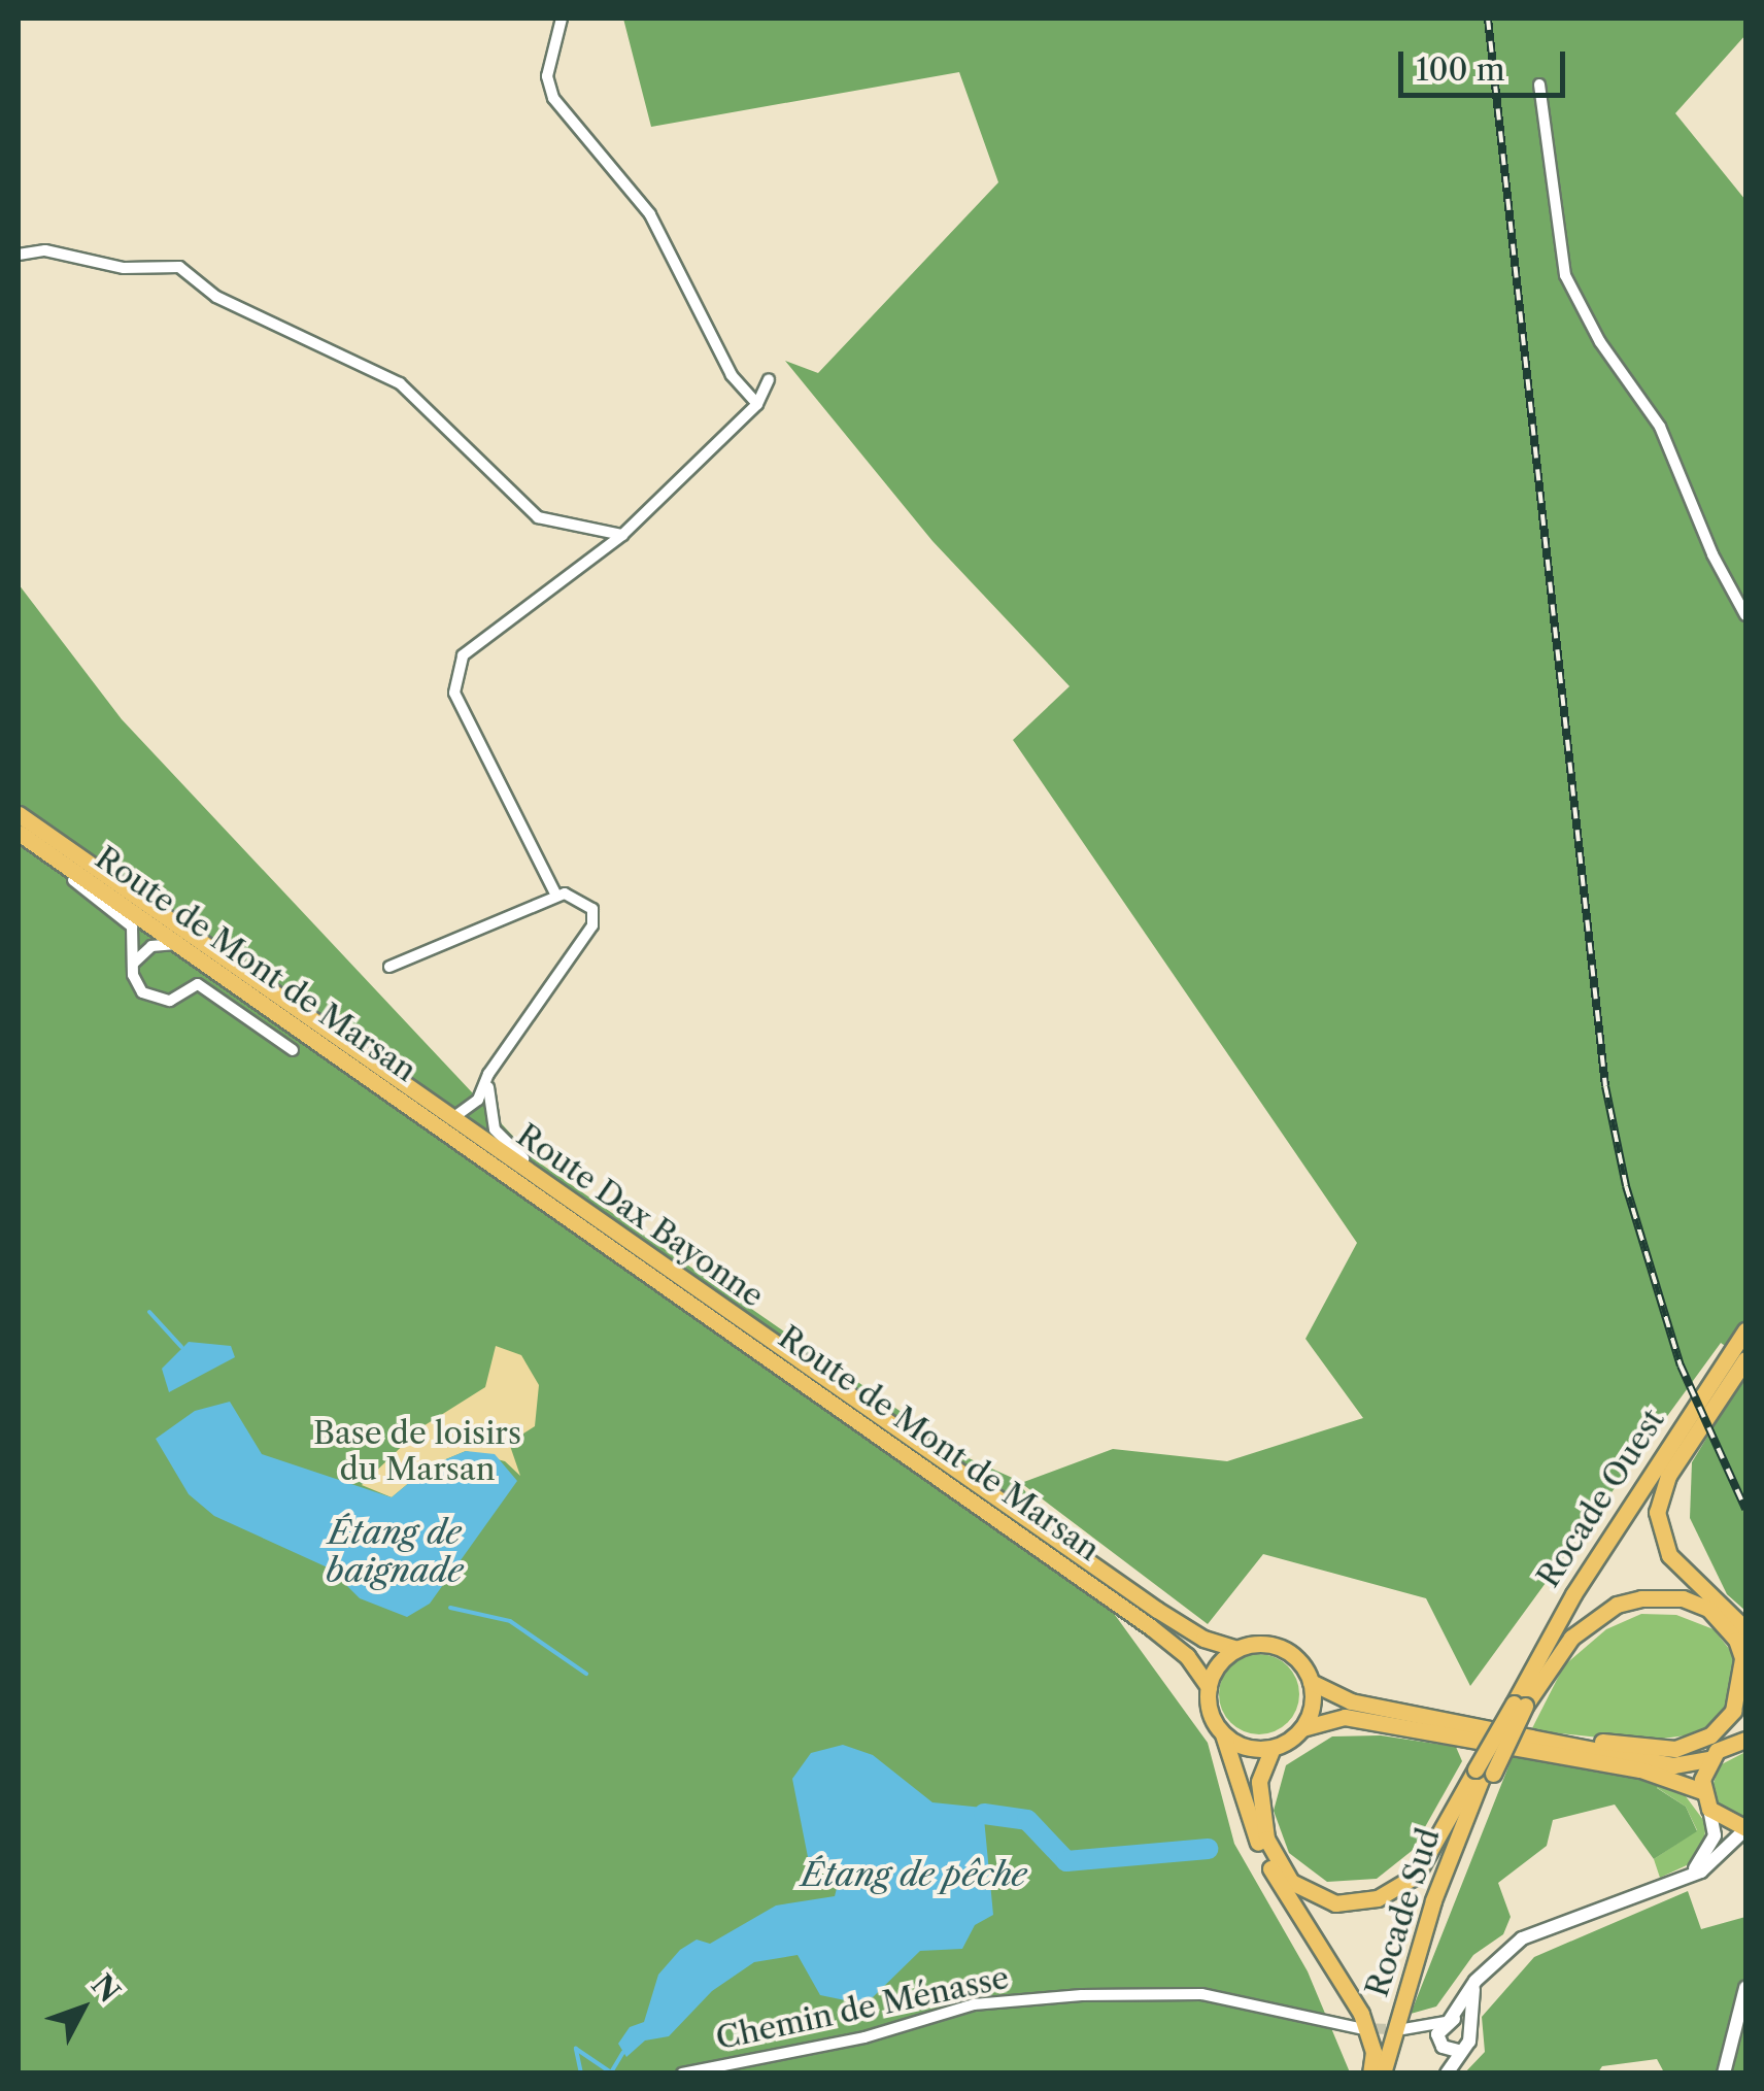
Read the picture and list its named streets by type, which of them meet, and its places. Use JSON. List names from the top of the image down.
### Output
{
  "streets": {
    "main road": [
      "Route de Mont de Marsan",
      "Route Dax Bayonne",
      "Rocade Ouest",
      "Rocade Sud"
    ],
    "street": ["Chemin de Ménasse"]
  },
  "crossings": [
    ["Route de Mont de Marsan", "Route Dax Bayonne"]
  ],
  "water": ["Étang de baignade", "Étang de pêche"],
  "parks": ["Base de loisirs du Marsan"],
  "scale_bar": "100 m",
  "north": "top right"
}
